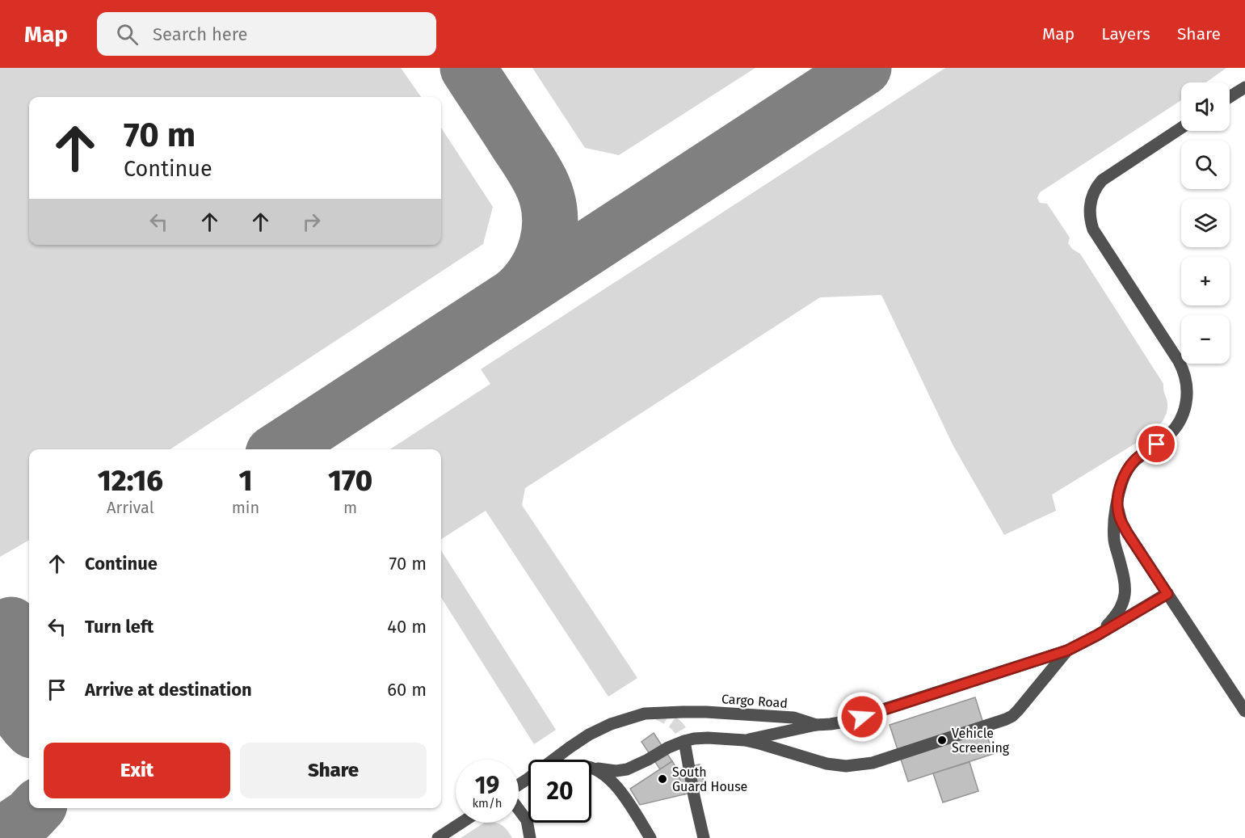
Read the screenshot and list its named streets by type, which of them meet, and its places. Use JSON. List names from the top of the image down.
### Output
{
  "streets": {
    "lane": ["Cargo Road"]
  },
  "places": ["Vehicle Screening", "South Guard House"],
  "page": {
    "header": "Map",
    "search": "Search here",
    "nav": ["Map", "Layers", "Share"],
    "map_buttons": ["+", "−"],
    "turn": ["70 m", "Continue"],
    "eta": [
      "12:16",
      "Arrival",
      "1",
      "min",
      "170",
      "m"
    ],
    "list": [
      {
        "name": "Continue",
        "value": "70 m"
      },
      {
        "name": "Turn left",
        "value": "40 m"
      },
      {
        "name": "Arrive at destination",
        "value": "60 m"
      }
    ],
    "buttons": ["Exit", "Share"],
    "speed": "19 km/h",
    "limit": "20"
  }
}
